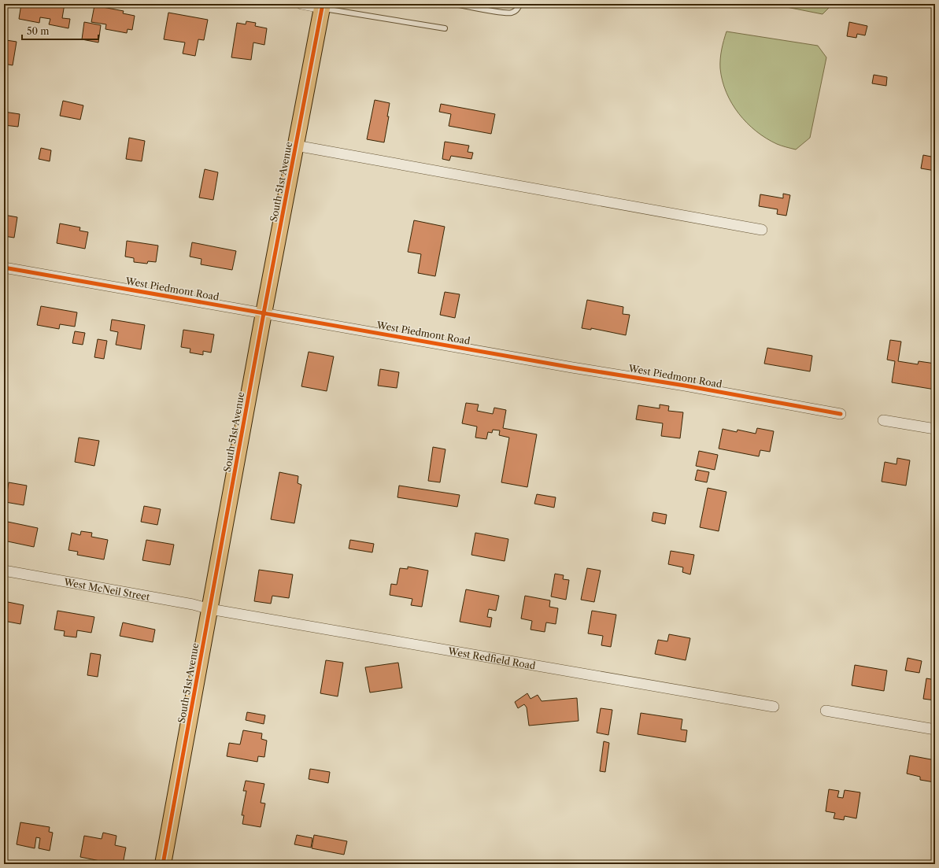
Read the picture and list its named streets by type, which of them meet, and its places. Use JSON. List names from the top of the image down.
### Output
{
  "streets": {
    "main road": ["South 51st Avenue"],
    "street": ["West Piedmont Road", "West McNeil Street", "West Redfield Road"]
  },
  "crossings": [
    ["South 51st Avenue", "West Piedmont Road"],
    ["South 51st Avenue", "West McNeil Street"],
    ["South 51st Avenue", "West Redfield Road"],
    ["West McNeil Street", "West Redfield Road"]
  ],
  "scale_bar": "50 m"
}
